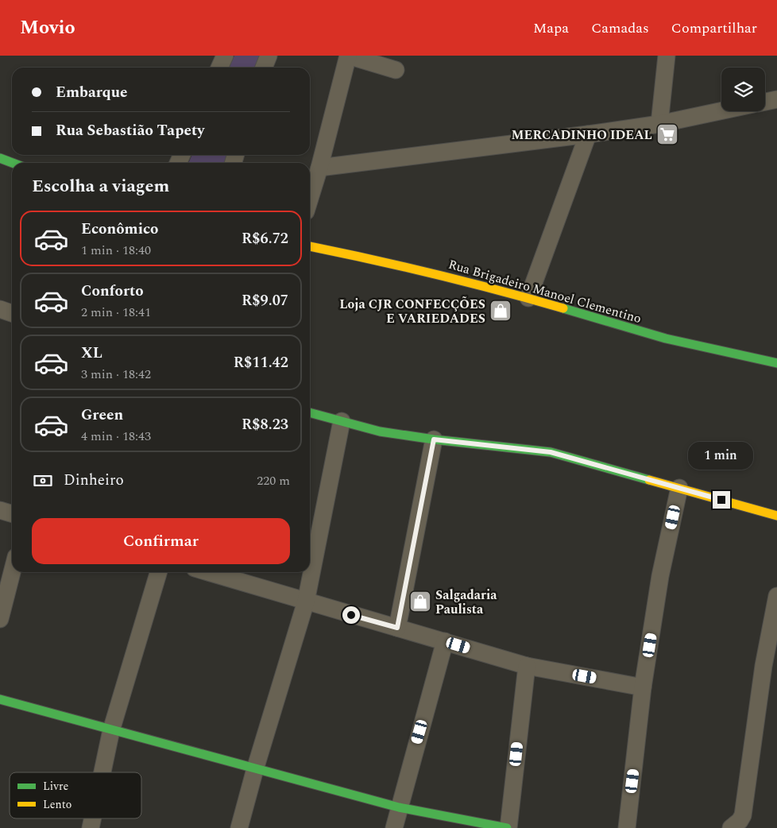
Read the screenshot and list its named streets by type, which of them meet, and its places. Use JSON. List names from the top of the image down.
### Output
{
  "streets": {
    "street": ["Rua Brigadeiro Manoel Clementino"]
  },
  "places": {
    "supermarket": ["MERCADINHO IDEAL"],
    "shop": ["Loja CJR CONFECÇÕES E VARIEDADES", "Salgadaria Paulista"]
  },
  "legend": ["Livre", "Lento"],
  "page": {
    "header": "Movio",
    "nav": ["Mapa", "Camadas", "Compartilhar"],
    "banner": ["Embarque", "Rua Sebastião Tapety"],
    "heading": "Escolha a viagem",
    "list": [
      {
        "name": "Econômico",
        "note": "1 min · 18:40",
        "value": "R$6.72"
      },
      {
        "name": "Conforto",
        "note": "2 min · 18:41",
        "value": "R$9.07"
      },
      {
        "name": "XL",
        "note": "3 min · 18:42",
        "value": "R$11.42"
      },
      {
        "name": "Green",
        "note": "4 min · 18:43",
        "value": "R$8.23"
      }
    ],
    "bubble": "1 min",
    "pay": ["Dinheiro", "220 m"],
    "buttons": "Confirmar"
  }
}
